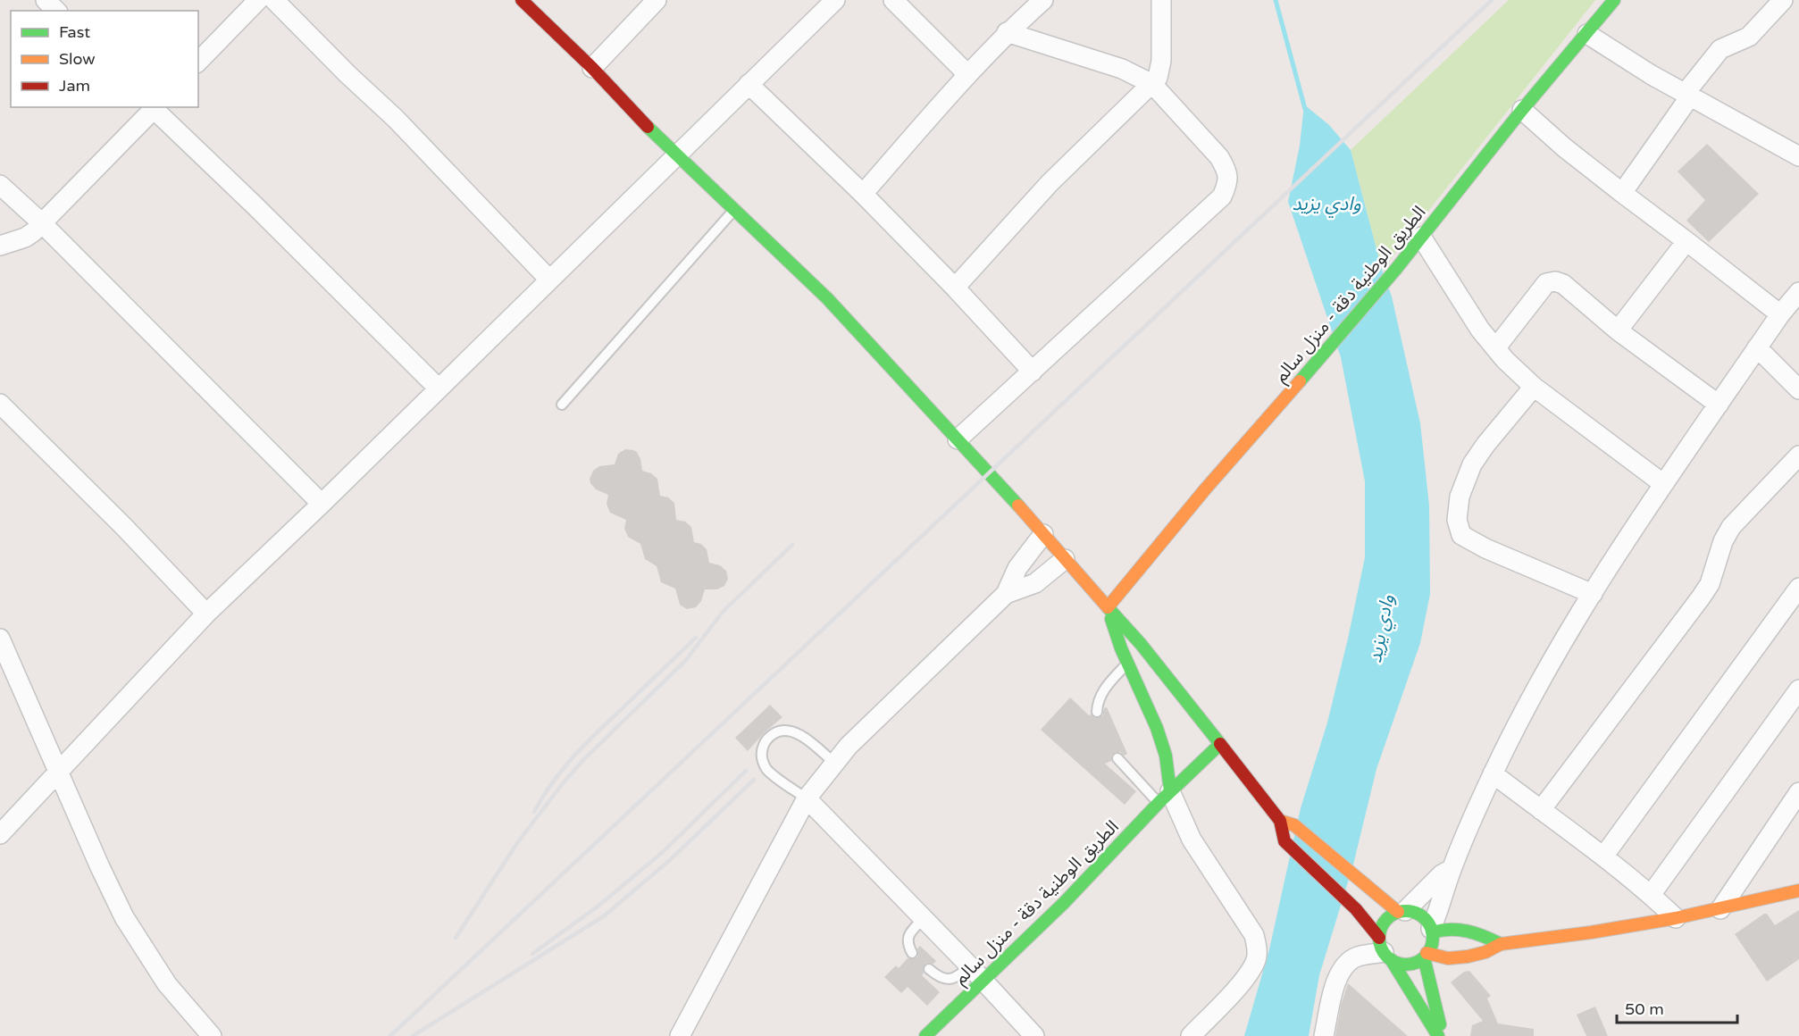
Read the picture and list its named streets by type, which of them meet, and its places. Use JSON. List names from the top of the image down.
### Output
{
  "streets": {
    "main road": ["الطريق الوطنية دقة - منزل سالم"]
  },
  "water": ["وادي يزيد"],
  "legend": ["Fast", "Slow", "Jam"],
  "scale_bar": "50 m"
}
